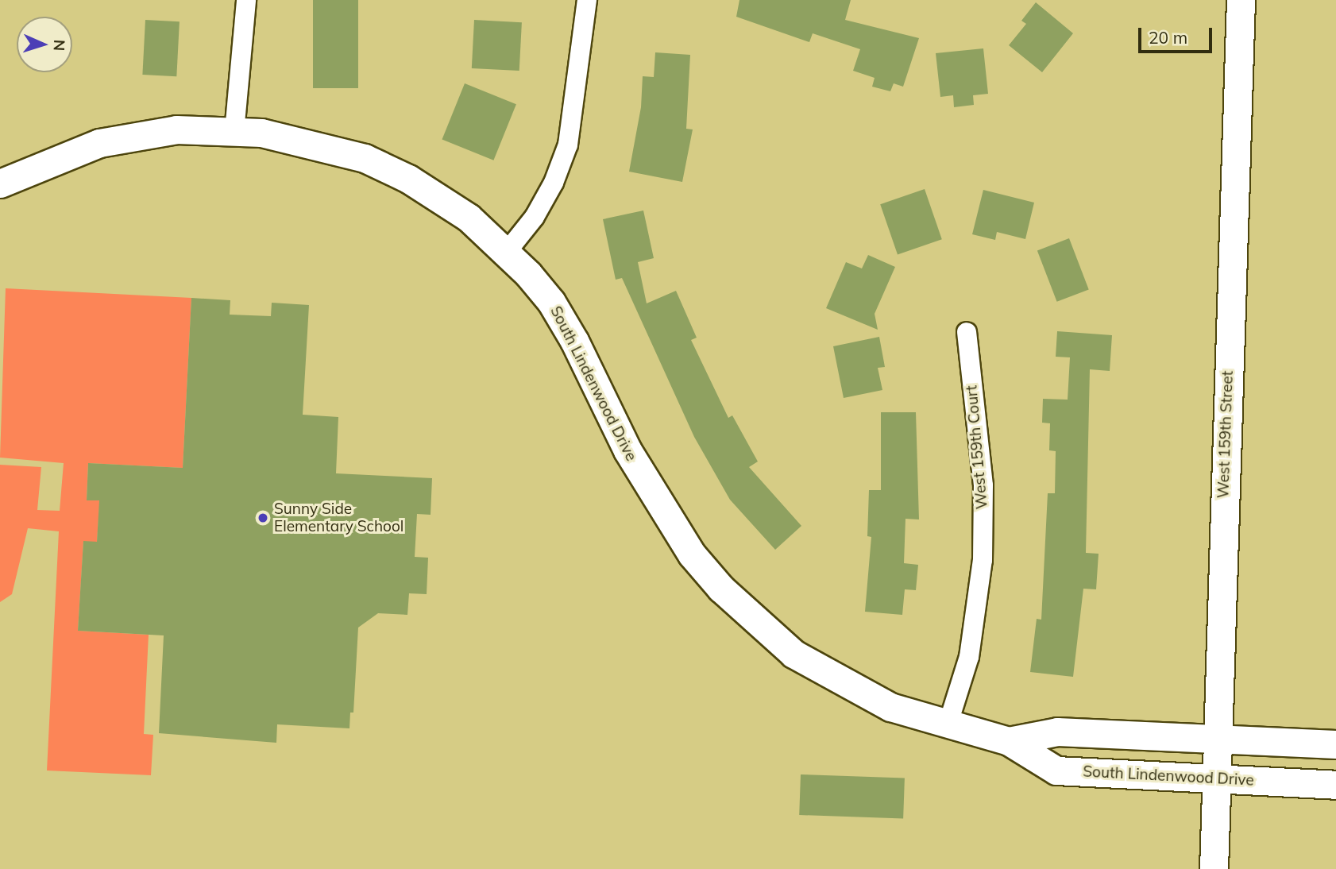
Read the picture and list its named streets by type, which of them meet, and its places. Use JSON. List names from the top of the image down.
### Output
{
  "streets": {
    "street": ["South Lindenwood Drive", "West 159th Street", "West 159th Court"]
  },
  "crossings": [
    ["South Lindenwood Drive", "West 159th Street"],
    ["South Lindenwood Drive", "West 159th Court"]
  ],
  "places": ["Sunny Side Elementary School"],
  "scale_bar": "20 m",
  "north": "right"
}
